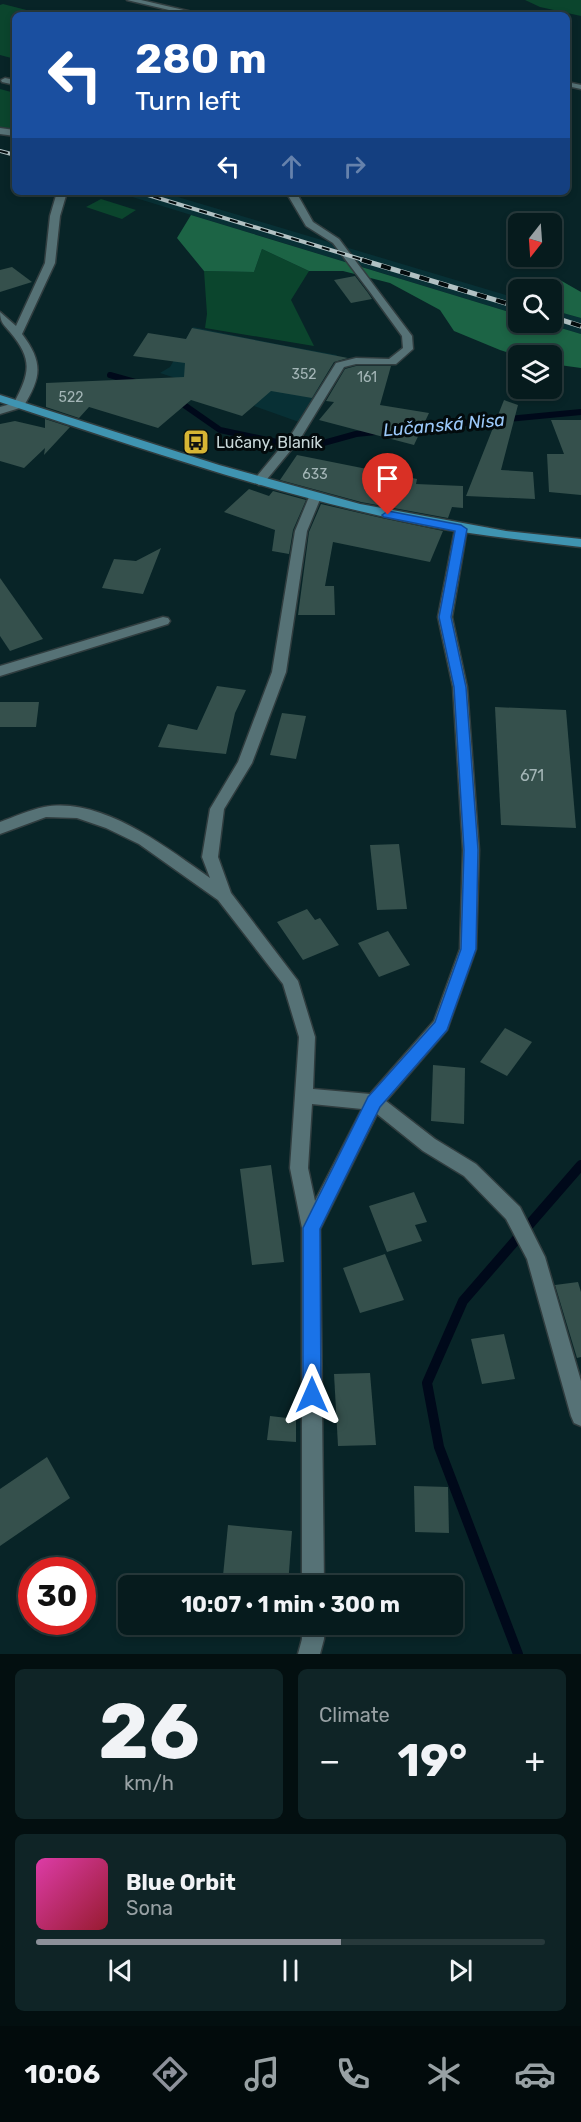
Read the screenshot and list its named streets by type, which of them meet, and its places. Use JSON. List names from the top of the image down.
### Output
{
  "water": ["Lučanská Nisa"],
  "places": {
    "bus stop": ["Lučany, Blaník"]
  },
  "house_numbers": [
    "352",
    "161",
    "522",
    "633",
    "671"
  ],
  "north": "bottom",
  "page": {
    "turn": ["280 m", "Turn left"],
    "limit": "30",
    "trip": "10:07 · 1 min · 300 m",
    "tile": [
      ["26", "km/h"],
      "Climate"
    ],
    "heat": ["−", "19°", "+"],
    "song": ["Blue Orbit", "Sona"],
    "tabs": "10:06"
  }
}
